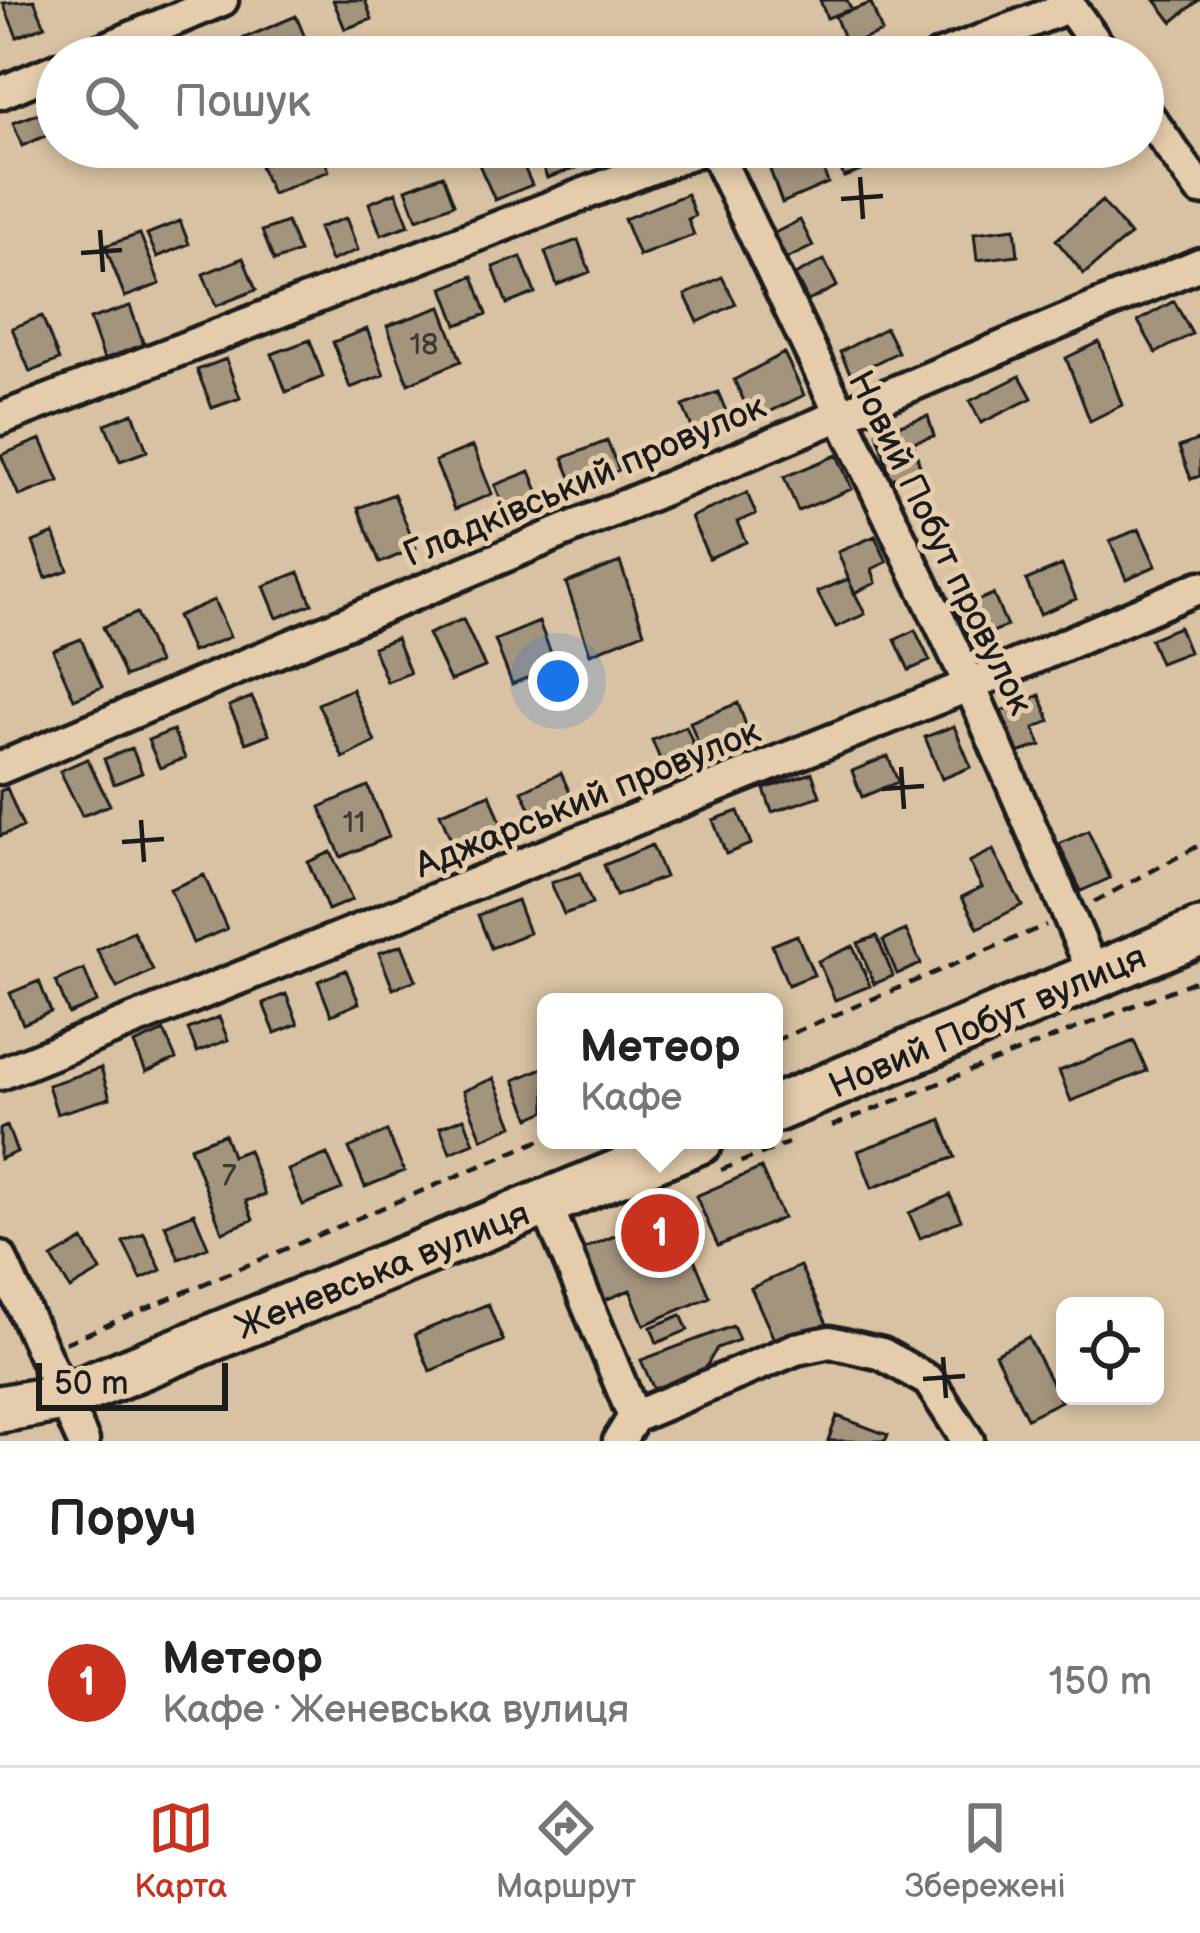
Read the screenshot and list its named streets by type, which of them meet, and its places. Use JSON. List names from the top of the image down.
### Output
{
  "streets": {
    "main road": ["Новий Побут вулиця", "Женевська вулиця"],
    "street": ["Гладківський провулок", "Новий Побут провулок", "Аджарський провулок"]
  },
  "crossings": [
    ["Гладківський провулок", "Новий Побут провулок"],
    ["Новий Побут провулок", "Аджарський провулок"],
    ["Новий Побут провулок", "Новий Побут вулиця"]
  ],
  "house_numbers": ["18", "11", "7"],
  "scale_bar": "50 m",
  "page": {
    "search": "Пошук",
    "popup": ["Метеор", "Кафе"],
    "pins": "1",
    "scale": "50 m",
    "heading": "Поруч",
    "list": [
      {
        "mark": "1",
        "name": "Метеор",
        "note": "Кафе · Женевська вулиця",
        "value": "150 m"
      }
    ],
    "nav": ["Карта", "Маршрут", "Збережені"]
  }
}
